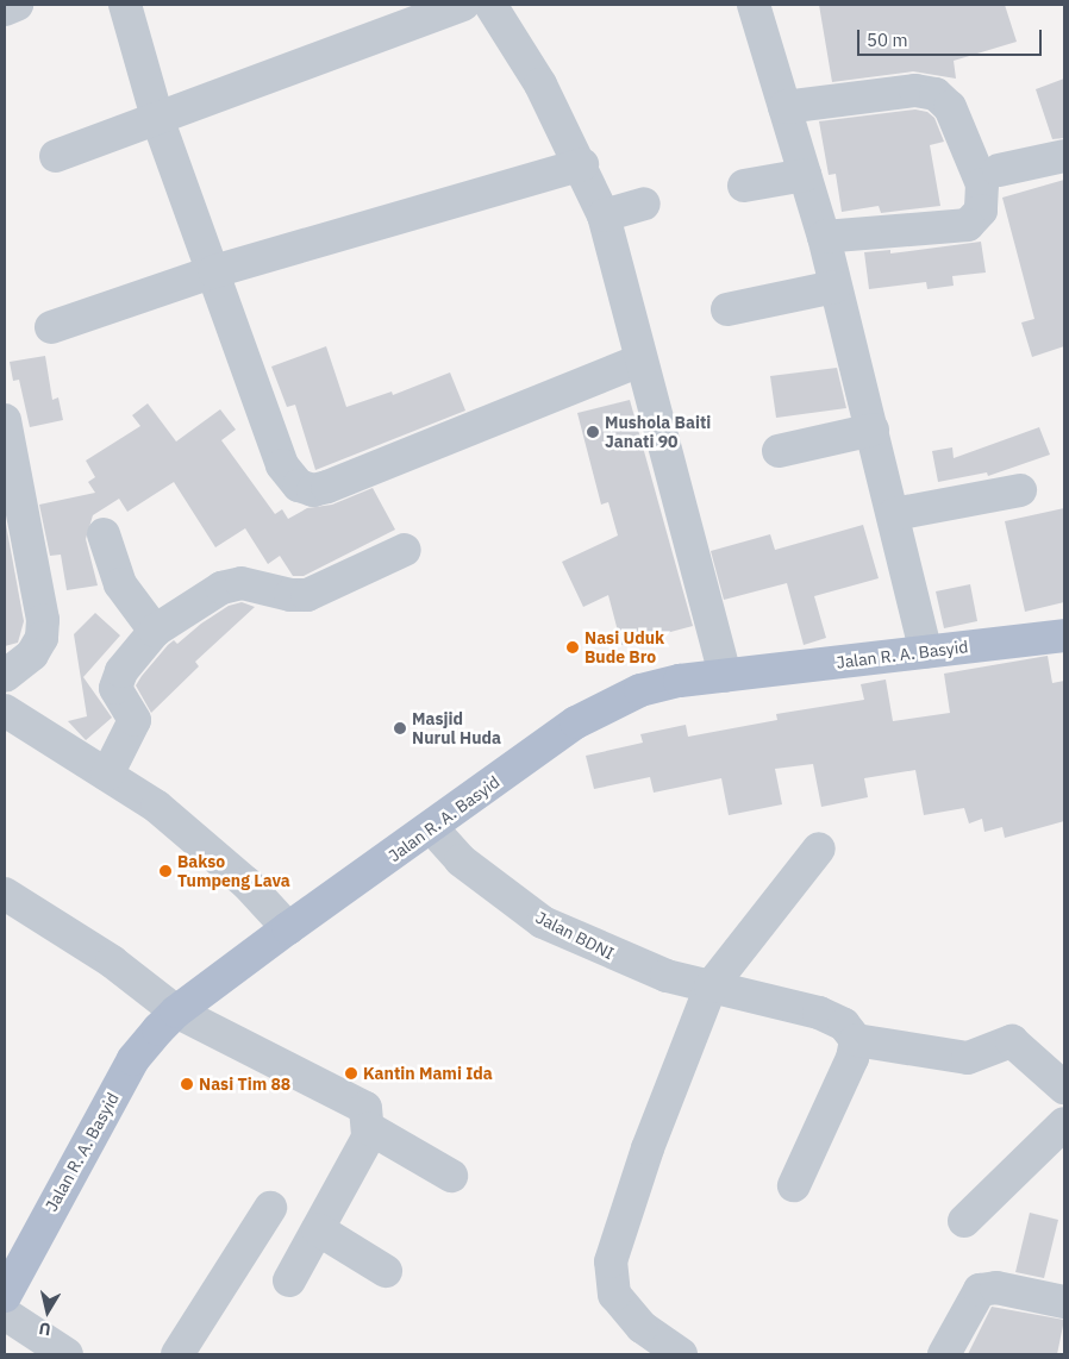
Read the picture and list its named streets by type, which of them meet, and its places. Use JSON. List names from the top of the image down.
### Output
{
  "streets": {
    "main road": ["Jalan R. A. Basyid"],
    "street": ["Jalan BDNI"]
  },
  "crossings": [
    ["Jalan R. A. Basyid", "Jalan BDNI"]
  ],
  "places": [
    "Mushola Baiti Janati 90",
    "Nasi Uduk Bude Bro",
    "Masjid Nurul Huda",
    "Bakso Tumpeng Lava",
    "Kantin Mami Ida",
    "Nasi Tim 88"
  ],
  "scale_bar": "50 m",
  "north": "bottom"
}
